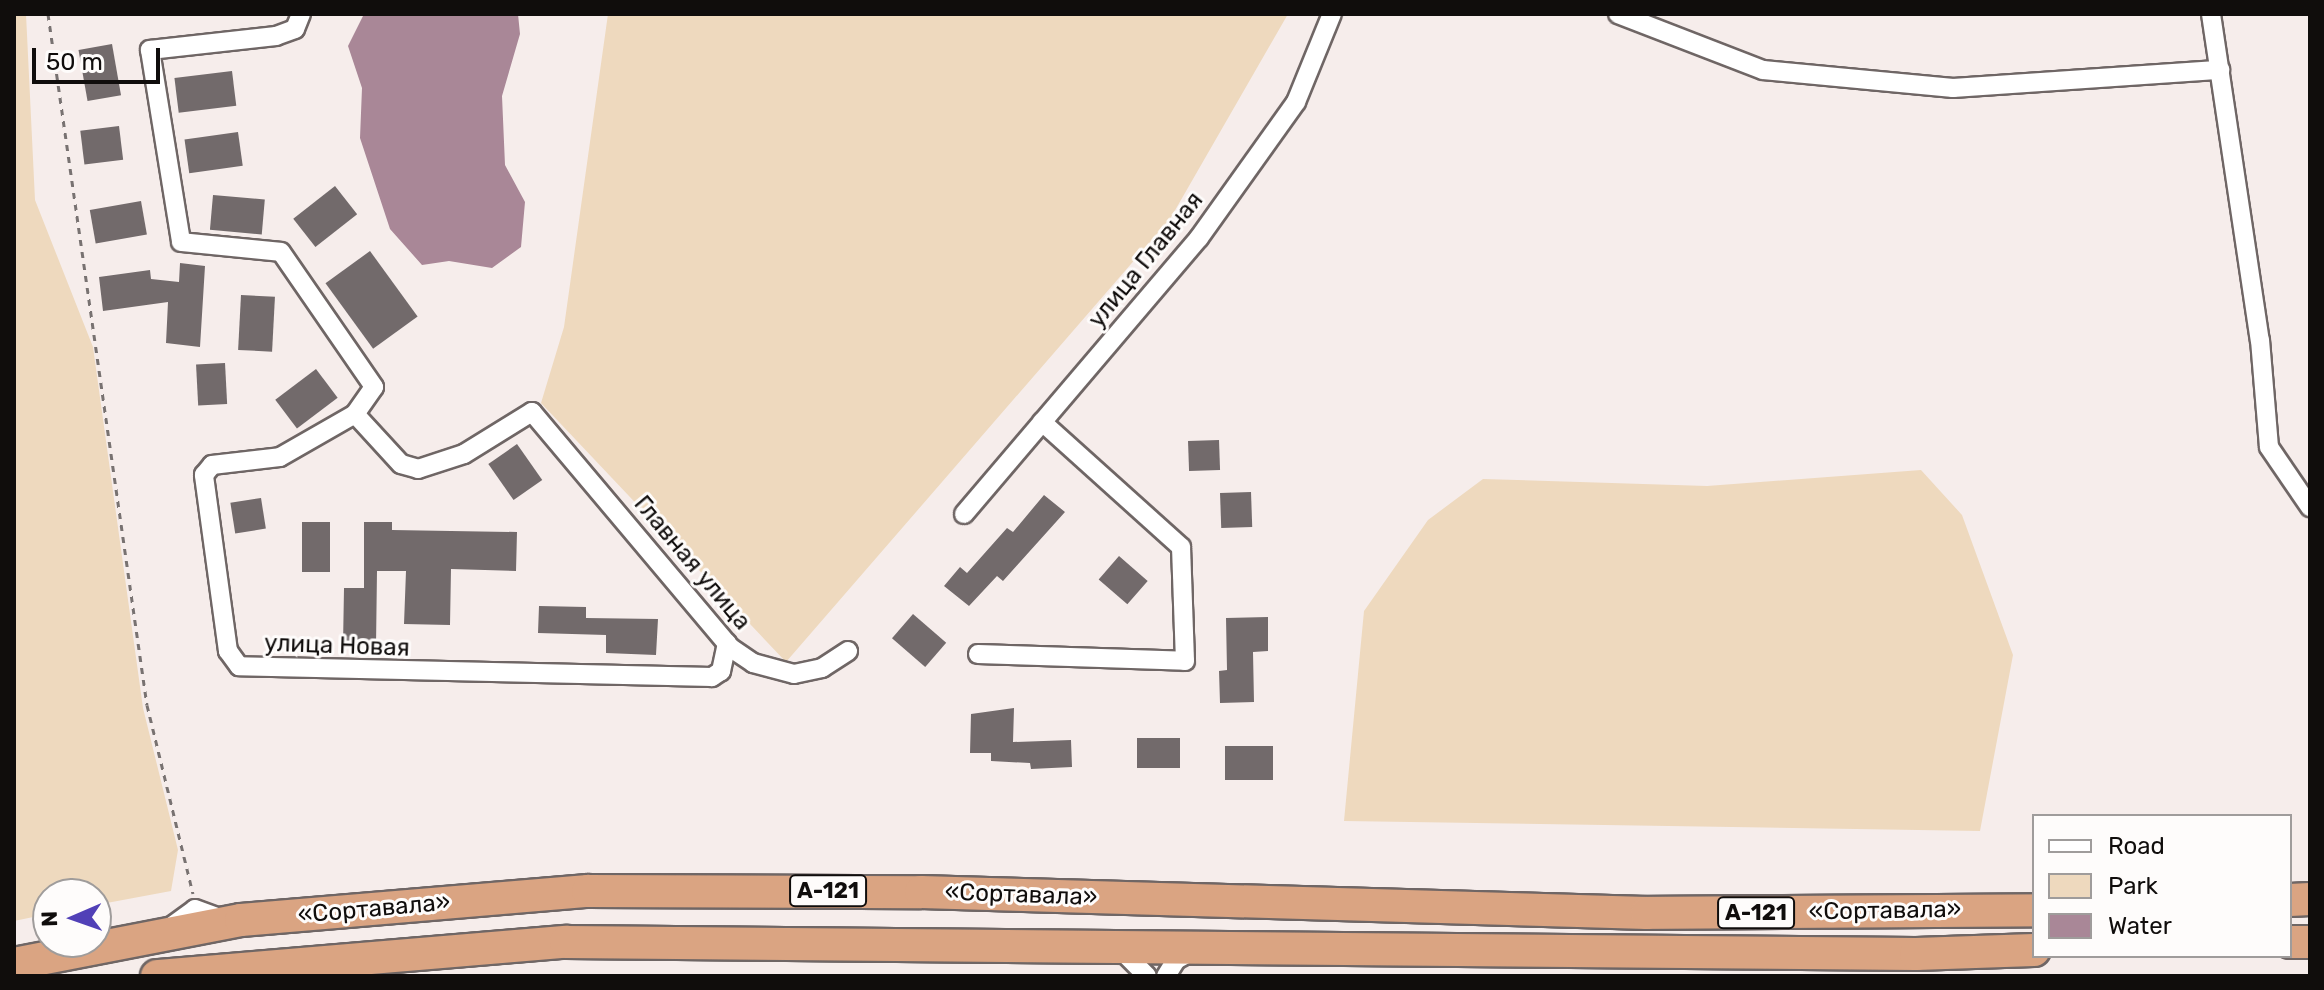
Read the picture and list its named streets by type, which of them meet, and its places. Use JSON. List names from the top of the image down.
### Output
{
  "streets": {
    "highway": ["А-121", "«Сортавала»"],
    "street": ["улица Главная", "Главная улица", "улица Новая"]
  },
  "crossings": [
    ["Главная улица", "улица Новая"]
  ],
  "legend": ["Road", "Park", "Water"],
  "scale_bar": "50 m",
  "north": "left"
}
